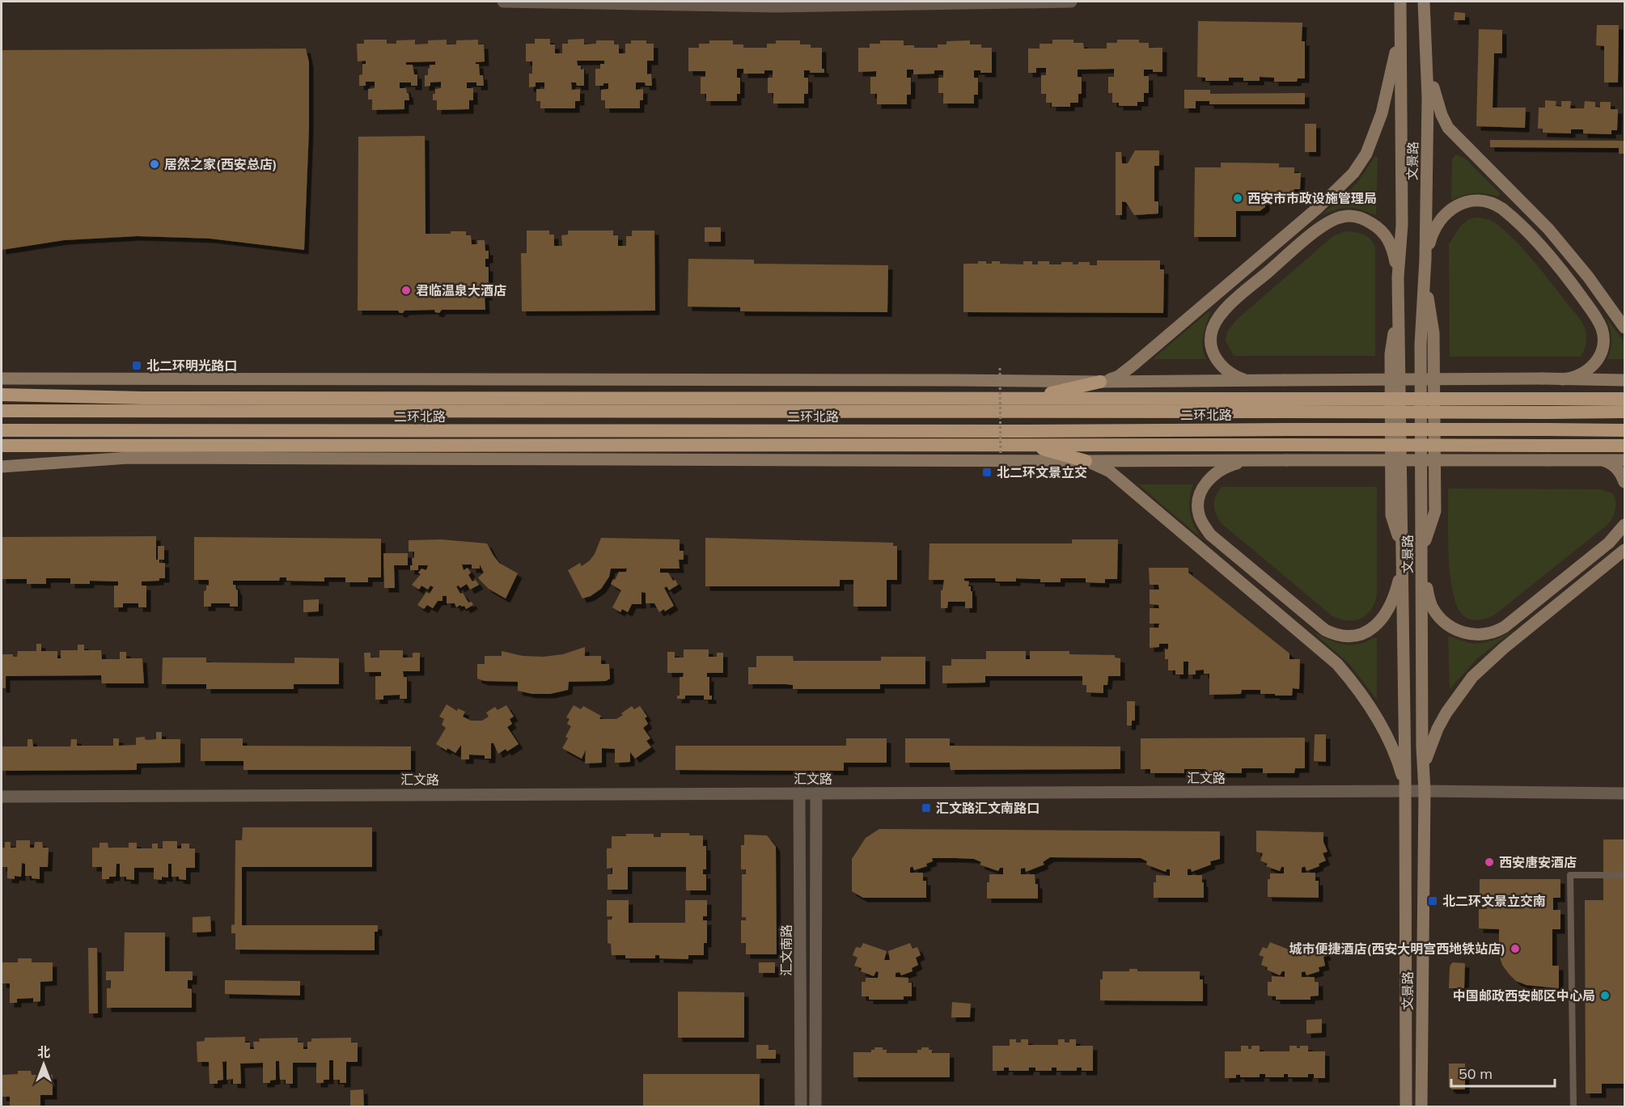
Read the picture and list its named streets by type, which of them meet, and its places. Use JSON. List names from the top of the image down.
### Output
{
  "streets": {
    "highway": ["二环北路"],
    "main road": ["文景路"],
    "street": ["汇文路", "汇文南路"]
  },
  "crossings": [
    ["文景路", "汇文路"],
    ["汇文路", "汇文南路"]
  ],
  "places": {
    "other": [
      "居然之家(西安总店)",
      "西安市市政设施管理局",
      "君临温泉大酒店",
      "西安唐安酒店",
      "城市便捷酒店(西安大明宫西地铁站店)",
      "中国邮政西安邮区中心局"
    ],
    "transit": [
      "北二环明光路口",
      "北二环文景立交",
      "汇文路汇文南路口",
      "北二环文景立交南"
    ]
  },
  "scale_bar": "50 m",
  "north": "top"
}
